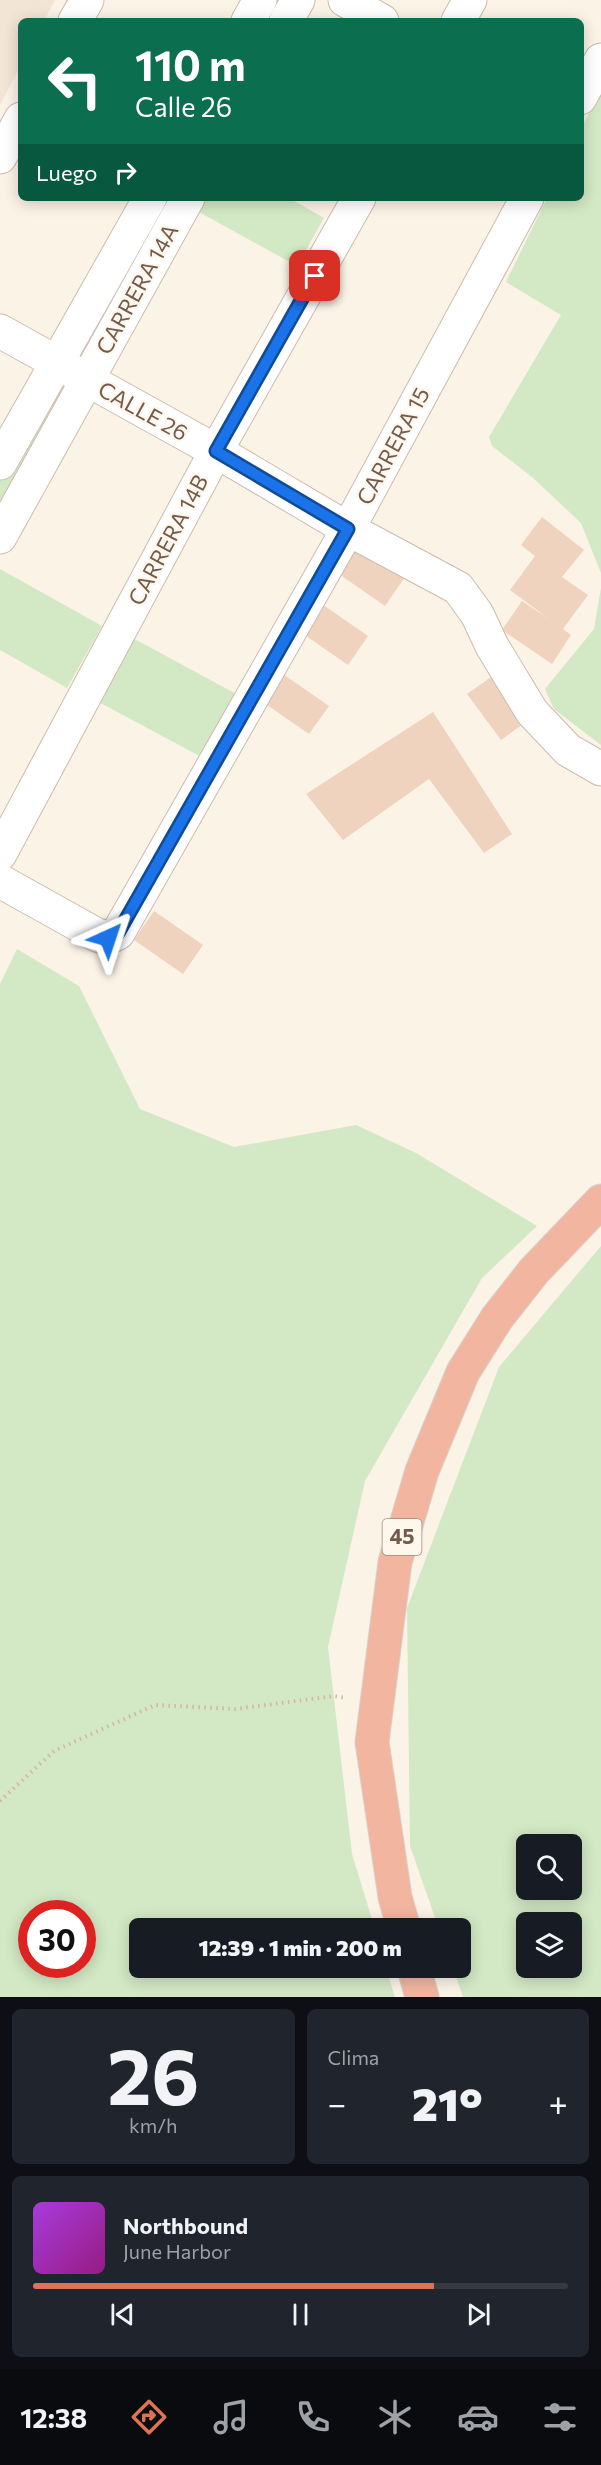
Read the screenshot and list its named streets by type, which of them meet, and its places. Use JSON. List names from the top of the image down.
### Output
{
  "streets": {
    "highway": ["45"],
    "street": [
      "CARRERA 14A",
      "CALLE 26",
      "CARRERA 15",
      "CARRERA 14B"
    ]
  },
  "crossings": [
    ["CARRERA 14A", "CALLE 26"],
    ["CALLE 26", "CARRERA 15"],
    ["CALLE 26", "CARRERA 14B"]
  ],
  "page": {
    "turn": ["110 m", "Calle 26"],
    "then": "Luego",
    "limit": "30",
    "trip": "12:39 · 1 min · 200 m",
    "tile": [
      ["26", "km/h"],
      "Clima"
    ],
    "heat": ["−", "21°", "+"],
    "song": ["Northbound", "June Harbor"],
    "tabs": "12:38"
  }
}
